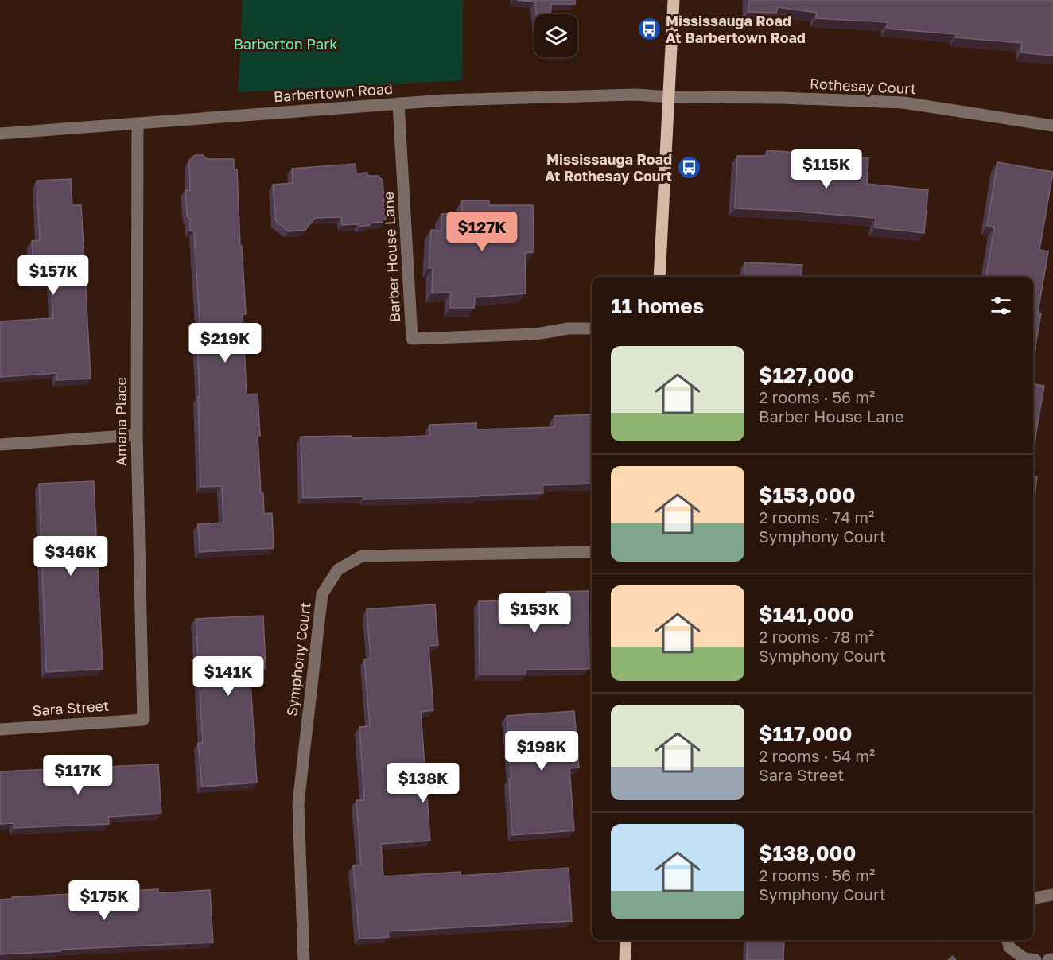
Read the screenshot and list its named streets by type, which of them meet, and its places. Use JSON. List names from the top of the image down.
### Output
{
  "streets": {
    "street": [
      "Rothesay Court",
      "Barbertown Road",
      "Barber House Lane",
      "Amana Place",
      "Symphony Court",
      "Sara Street"
    ]
  },
  "crossings": [
    ["Rothesay Court", "Barbertown Road"],
    ["Barbertown Road", "Barber House Lane"],
    ["Barbertown Road", "Amana Place"],
    ["Amana Place", "Sara Street"]
  ],
  "parks": ["Barberton Park"],
  "places": {
    "bus stop": ["Mississauga Road At Barbertown Road", "Mississauga Road At Rothesay Court"]
  },
  "page": {
    "price": [
      "$115K",
      "$127K",
      "$157K",
      "$219K",
      "$346K",
      "$153K",
      "$141K",
      "$198K",
      "$117K",
      "$138K",
      "$175K"
    ],
    "heading": "11 homes",
    "list": [
      {
        "name": "$127,000",
        "note": "2 rooms · 56 m² · Barber House Lane"
      },
      {
        "name": "$153,000",
        "note": "2 rooms · 74 m² · Symphony Court"
      },
      {
        "name": "$141,000",
        "note": "2 rooms · 78 m² · Symphony Court"
      },
      {
        "name": "$117,000",
        "note": "2 rooms · 54 m² · Sara Street"
      },
      {
        "name": "$138,000",
        "note": "2 rooms · 56 m² · Symphony Court"
      }
    ]
  }
}
